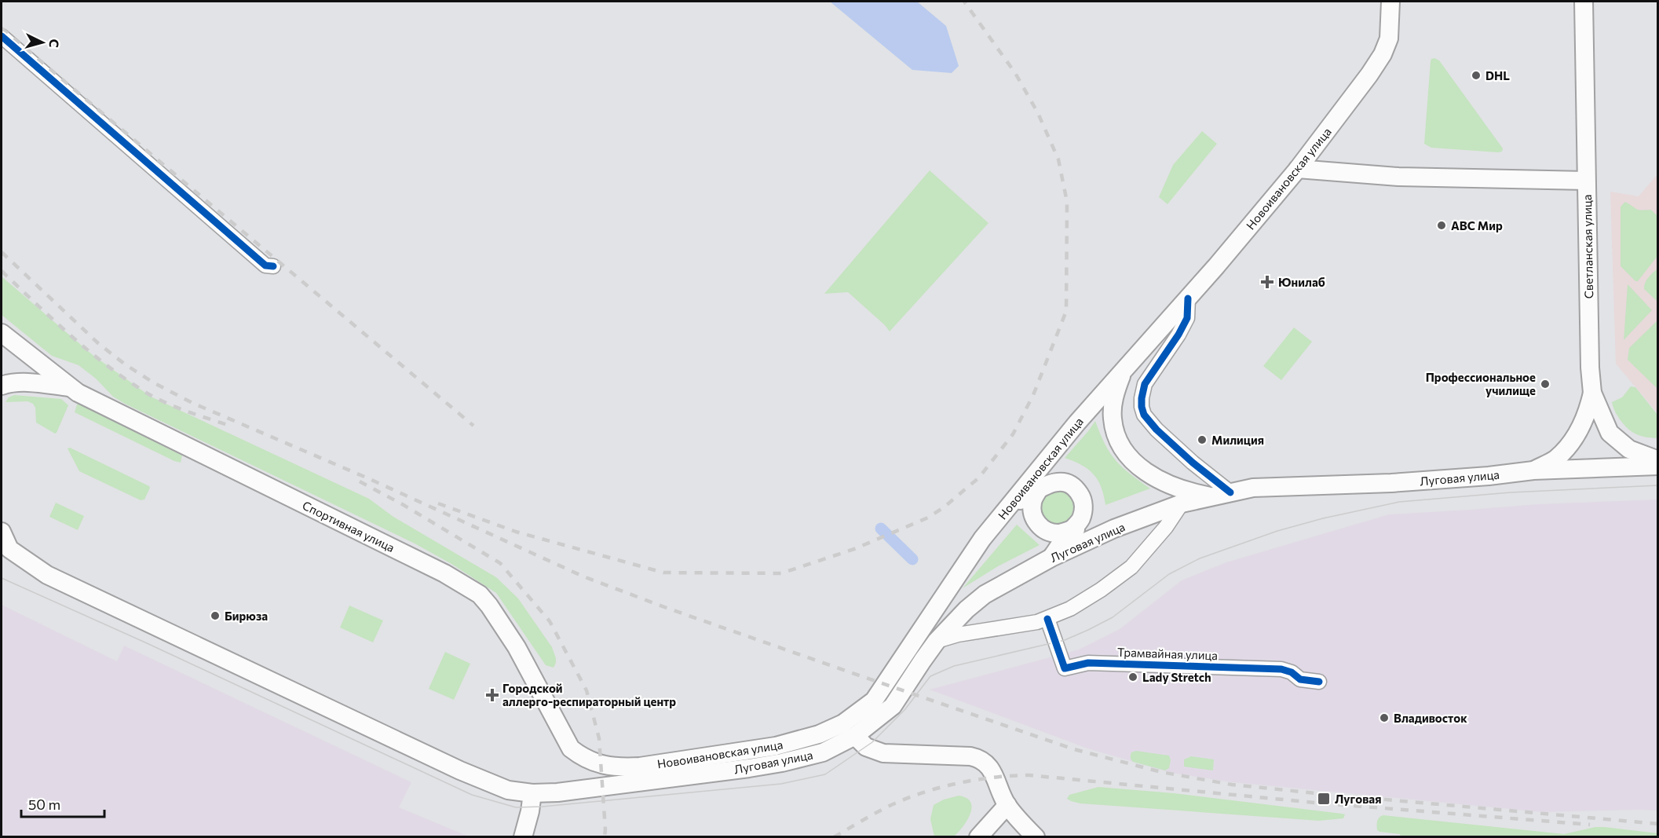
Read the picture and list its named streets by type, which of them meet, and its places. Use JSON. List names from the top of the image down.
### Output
{
  "streets": {
    "main road": [
      "Новоивановская улица",
      "Светланская улица",
      "Луговая улица",
      "Спортивная улица"
    ],
    "street": ["Трамвайная улица"]
  },
  "crossings": [
    ["Новоивановская улица", "Спортивная улица"]
  ],
  "places": {
    "other": [
      "DHL",
      "ABC Мир",
      "Профессиональное училище",
      "Милиция",
      "Бирюза",
      "Lady Stretch",
      "Владивосток"
    ],
    "health": ["Юнилаб", "Городской аллерго-респираторный центр"],
    "transit": ["Луговая"]
  },
  "scale_bar": "50 m",
  "north": "right"
}
